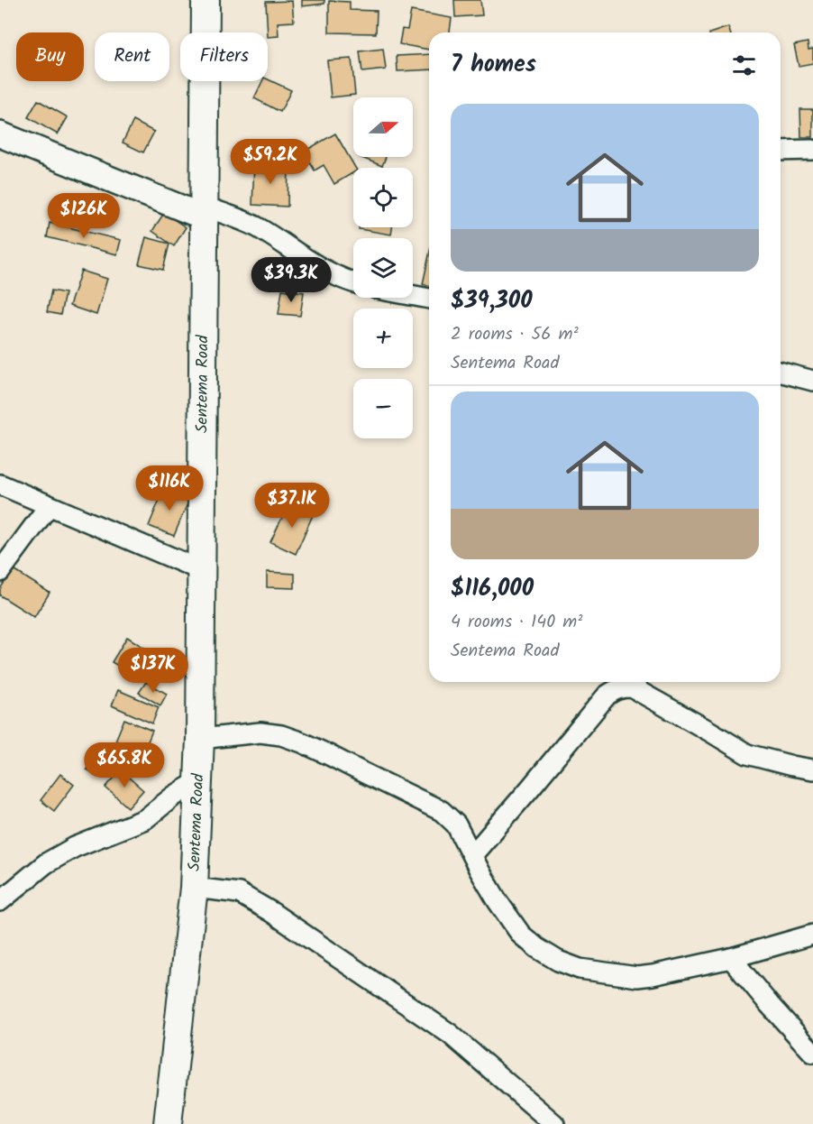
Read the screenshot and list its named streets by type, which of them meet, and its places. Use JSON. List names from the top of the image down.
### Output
{
  "streets": {
    "main road": ["Sentema Road"]
  },
  "north": "right",
  "page": {
    "chip": ["Buy", "Rent", "Filters"],
    "heading": "7 homes",
    "map_buttons": ["+", "−"],
    "list": [
      {
        "name": "$39,300",
        "note": "2 rooms · 56 m² · Sentema Road"
      },
      {
        "name": "$116,000",
        "note": "4 rooms · 140 m² · Sentema Road"
      }
    ],
    "price": [
      "$59.2K",
      "$126K",
      "$39.3K",
      "$116K",
      "$37.1K",
      "$137K",
      "$65.8K"
    ]
  }
}
